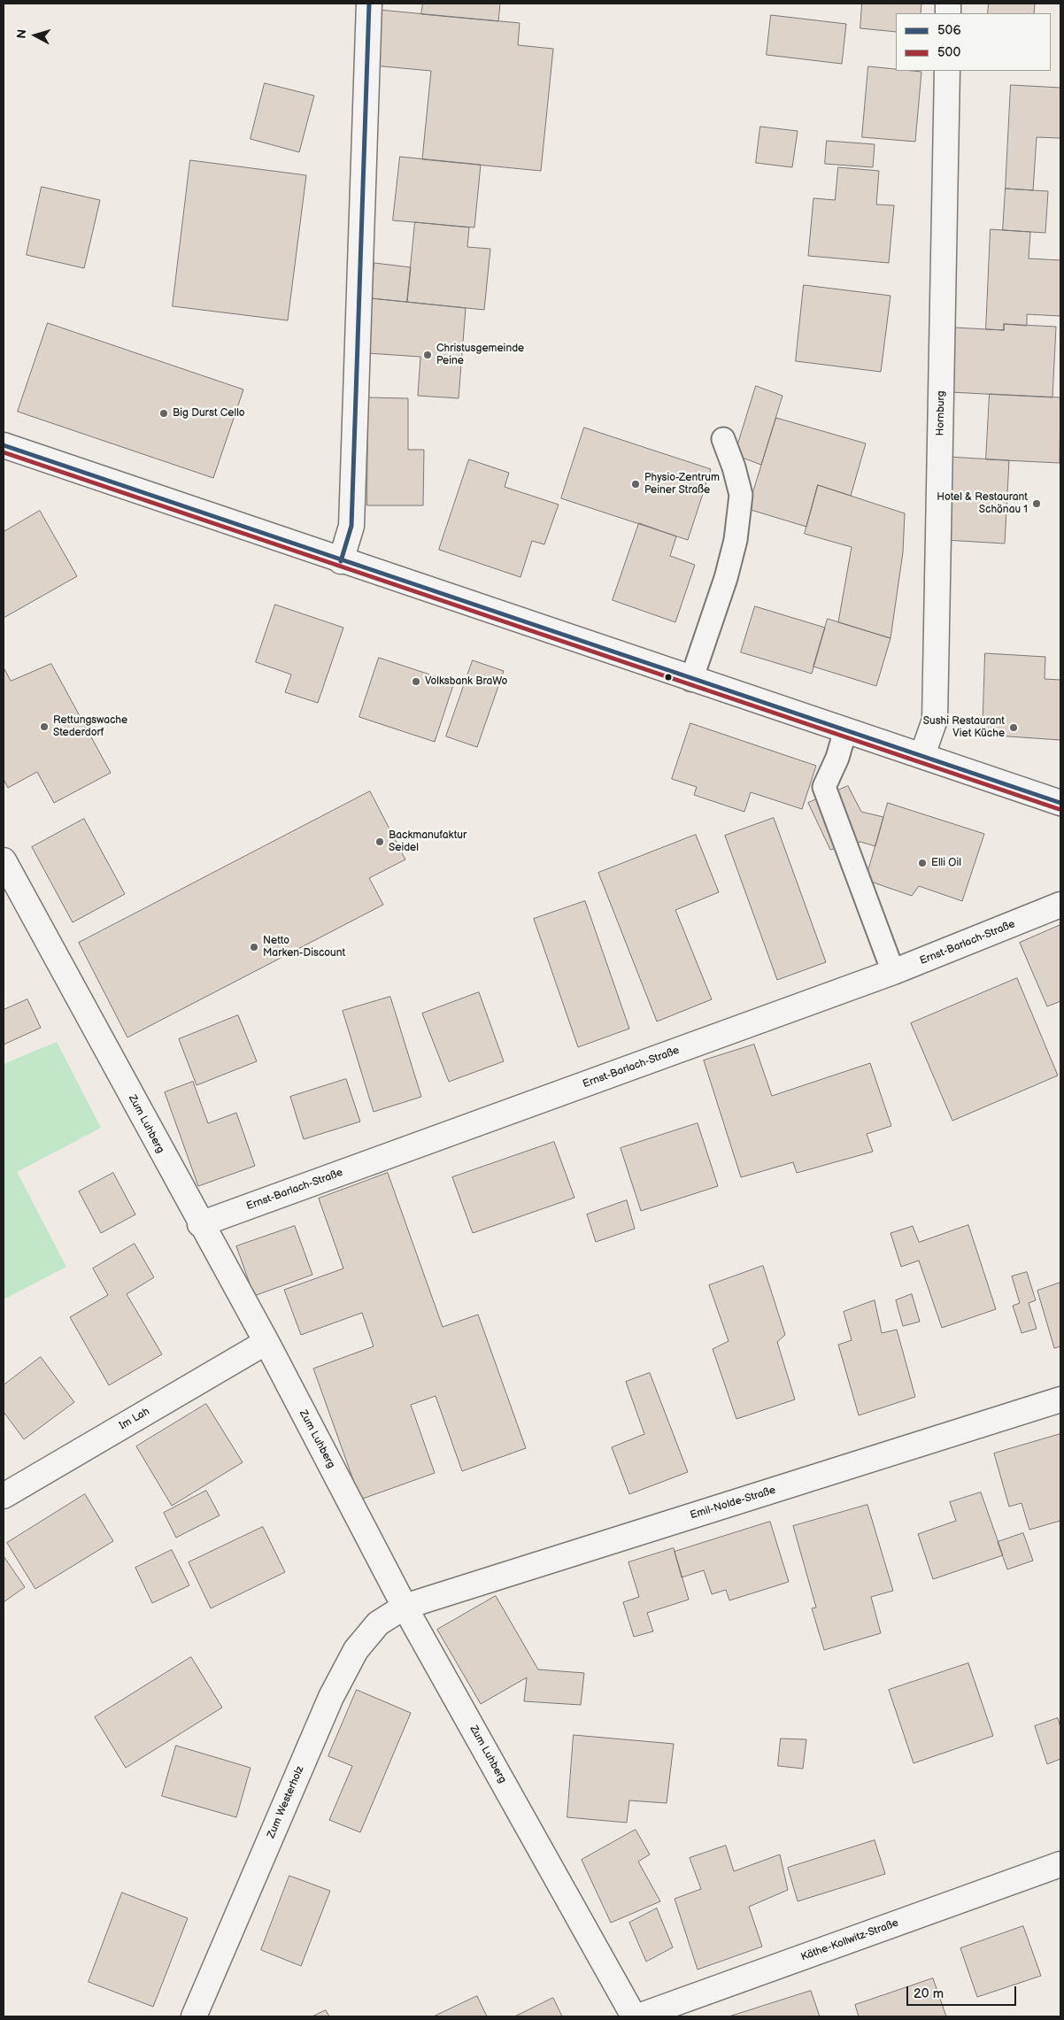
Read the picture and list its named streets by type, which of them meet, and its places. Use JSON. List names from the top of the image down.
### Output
{
  "streets": {
    "street": [
      "Hornburg",
      "Ernst-Barlach-Straße",
      "Zum Luhberg",
      "Im Lah",
      "Emil-Nolde-Straße",
      "Zum Westerholz",
      "Käthe-Kollwitz-Straße"
    ]
  },
  "crossings": [
    ["Ernst-Barlach-Straße", "Zum Luhberg"],
    ["Zum Luhberg", "Im Lah"],
    ["Zum Luhberg", "Emil-Nolde-Straße"],
    ["Zum Luhberg", "Zum Westerholz"],
    ["Emil-Nolde-Straße", "Zum Westerholz"]
  ],
  "places": [
    "Christusgemeinde Peine",
    "Big Durst Cello",
    "Physio-Zentrum Peiner Straße",
    "Hotel & Restaurant Schönau 1",
    "Volksbank BraWo",
    "Rettungswache Stederdorf",
    "Sushi Restaurant Viet Küche",
    "Backmanufaktur Seidel",
    "Elli Oil",
    "Netto Marken-Discount"
  ],
  "lines": ["transit line 506", "transit line 500"],
  "legend": ["506", "500"],
  "scale_bar": "20 m",
  "north": "left"
}
